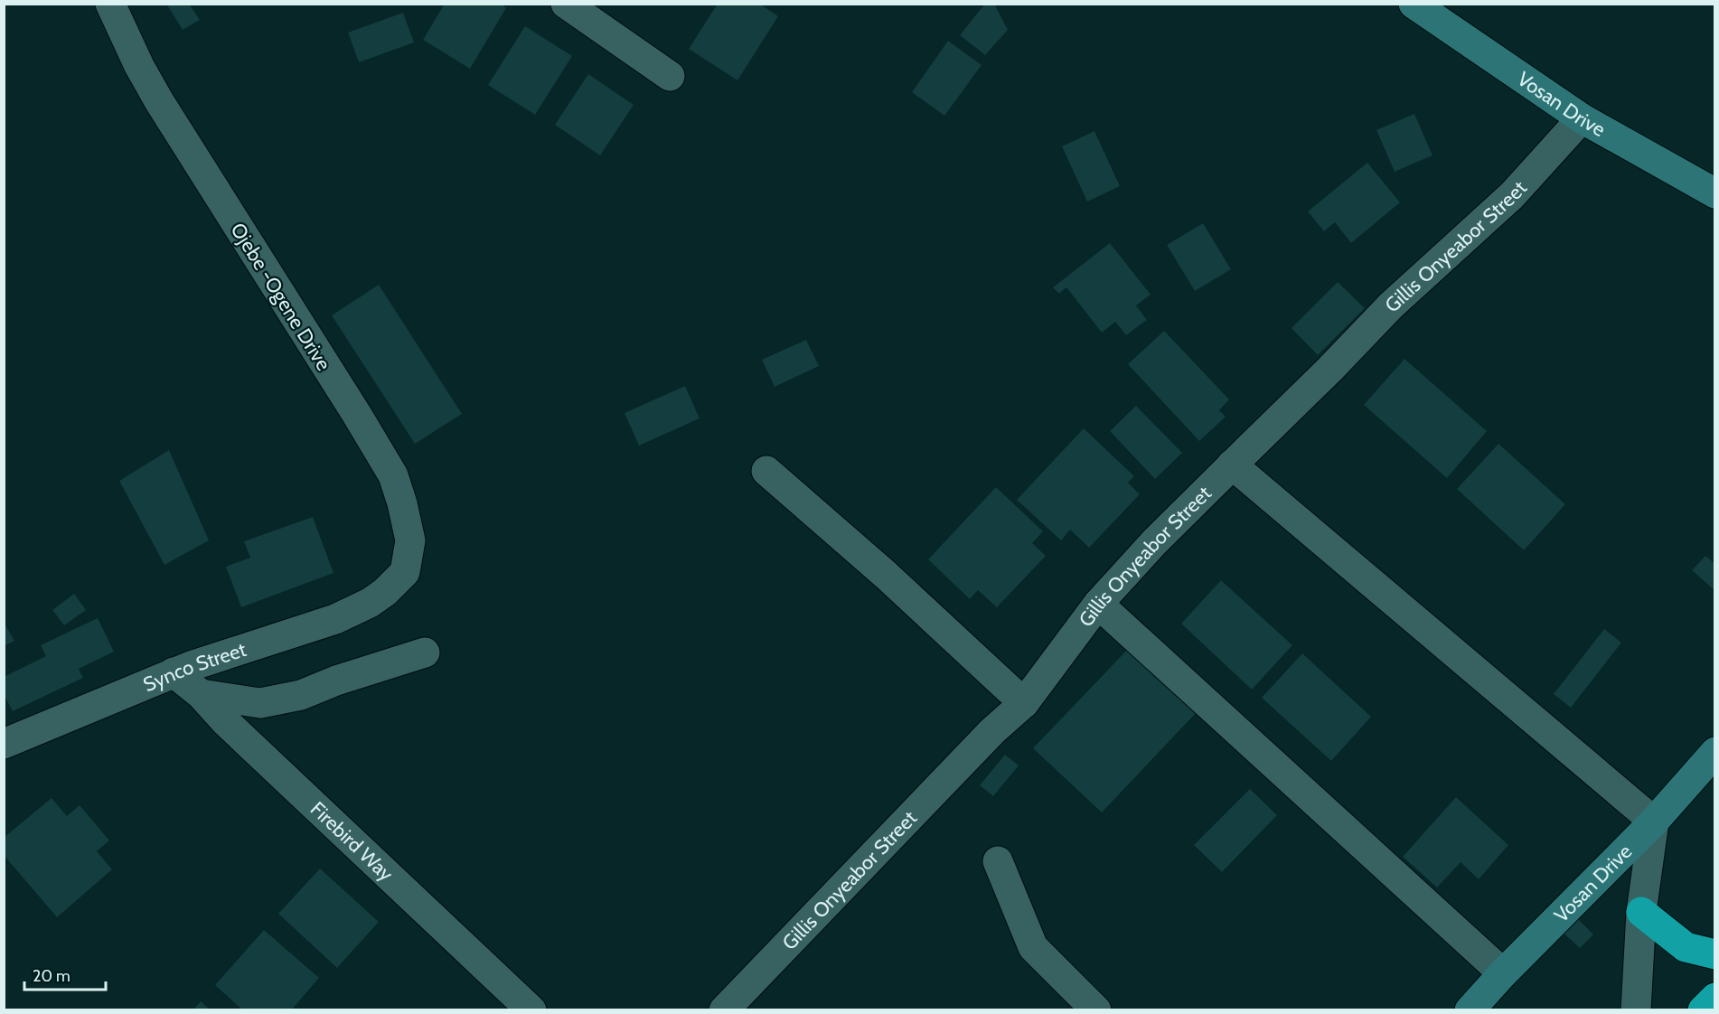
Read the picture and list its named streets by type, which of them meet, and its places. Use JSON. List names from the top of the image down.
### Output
{
  "streets": {
    "street": [
      "Vosan Drive",
      "Gillis Onyeabor Street",
      "Ojebe -Ogene Drive",
      "Synco Street",
      "Firebird Way"
    ]
  },
  "crossings": [
    ["Vosan Drive", "Gillis Onyeabor Street"],
    ["Ojebe -Ogene Drive", "Synco Street"],
    ["Synco Street", "Firebird Way"]
  ],
  "scale_bar": "20 m"
}
